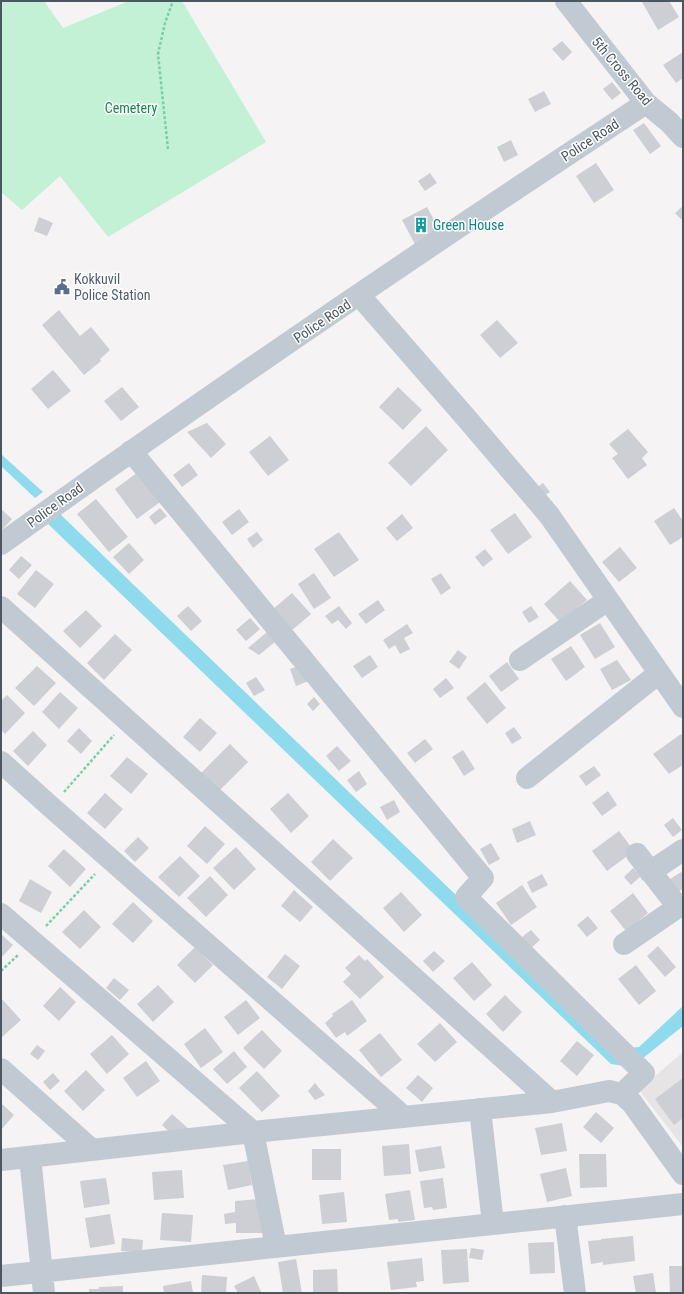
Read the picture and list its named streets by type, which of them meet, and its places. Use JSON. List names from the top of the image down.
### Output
{
  "streets": {
    "street": ["5th Cross Road", "Police Road"]
  },
  "crossings": [
    ["5th Cross Road", "Police Road"]
  ],
  "parks": ["Cemetery"],
  "places": {
    "building": ["Green House"],
    "public building": ["Kokkuvil Police Station"]
  }
}
